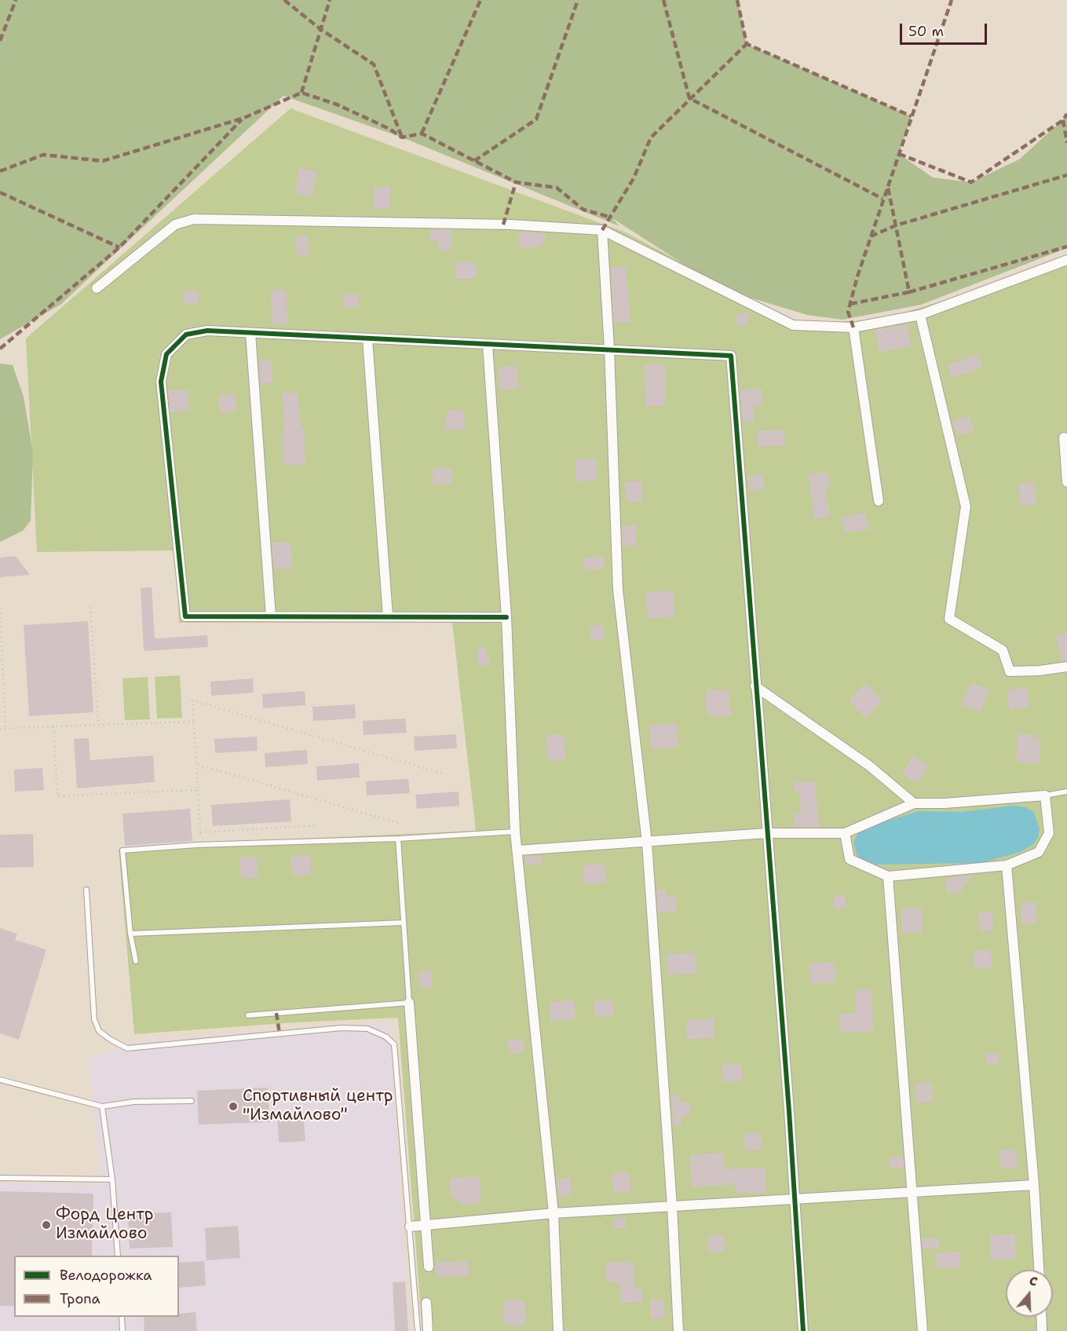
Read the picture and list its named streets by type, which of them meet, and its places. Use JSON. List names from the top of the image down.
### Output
{
  "places": ["Спортивный центр \"Измайлово\"", "Форд Центр Измайлово"],
  "legend": ["Велодорожка", "Тропа"],
  "scale_bar": "50 m",
  "north": "top"
}
